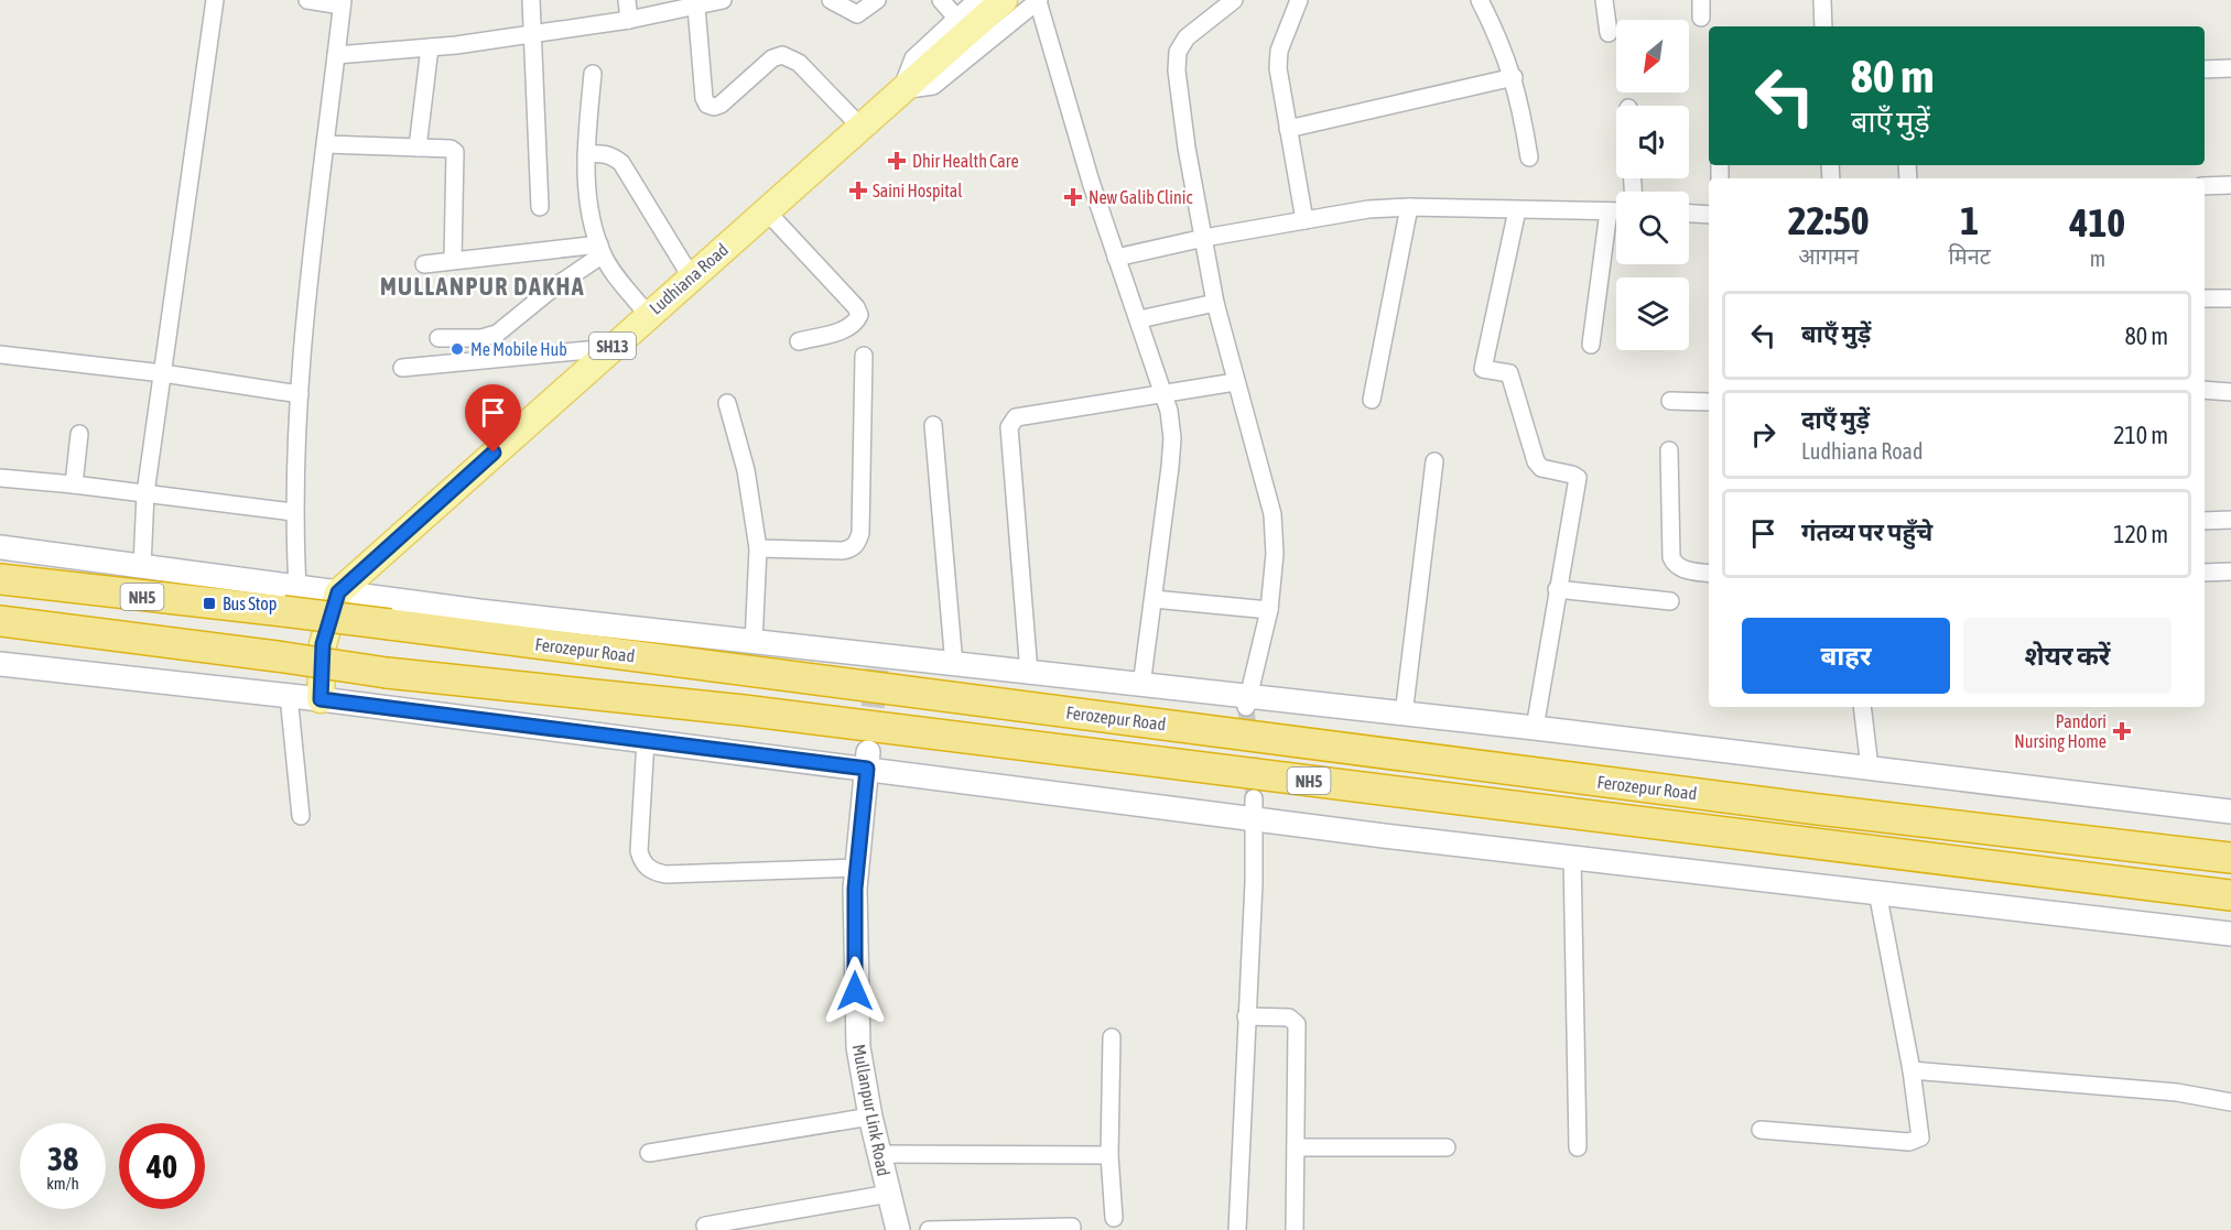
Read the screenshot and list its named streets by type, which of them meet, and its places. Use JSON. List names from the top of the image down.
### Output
{
  "streets": {
    "highway": ["NH5", "Ferozepur Road"],
    "main road": ["Ludhiana Road", "SH13", "Mullanpur Link Road"]
  },
  "districts": ["MULLANPUR DAKHA"],
  "places": {
    "health": [
      "Dhir Health Care",
      "Saini Hospital",
      "New Galib Clinic",
      "Pandori Nursing Home"
    ],
    "other": ["Me Mobile Hub"],
    "transit": ["Bus Stop"]
  },
  "north": "bottom left",
  "page": {
    "turn": ["80 m", "बाएँ मुड़ें"],
    "eta": [
      "22:50",
      "आगमन",
      "1",
      "मिनट",
      "410",
      "m"
    ],
    "list": [
      {
        "name": "बाएँ मुड़ें",
        "value": "80 m"
      },
      {
        "name": "दाएँ मुड़ें",
        "note": "Ludhiana Road",
        "value": "210 m"
      },
      {
        "name": "गंतव्य पर पहुँचे",
        "value": "120 m"
      }
    ],
    "buttons": ["बाहर", "शेयर करें"],
    "speed": "38 km/h",
    "limit": "40"
  }
}
